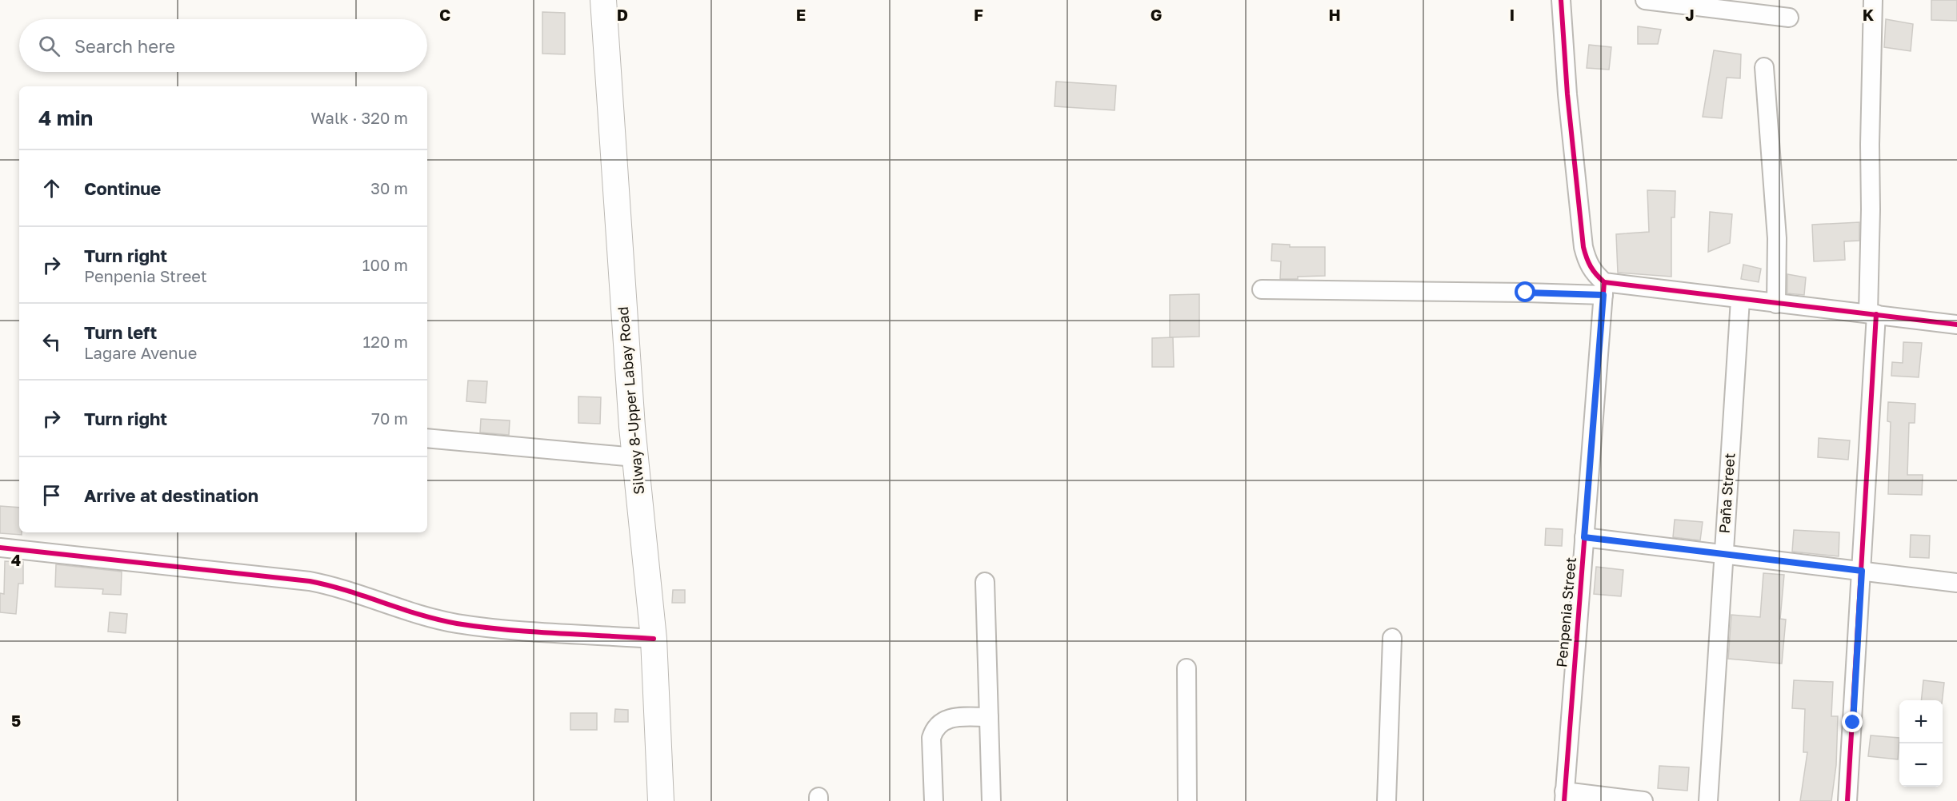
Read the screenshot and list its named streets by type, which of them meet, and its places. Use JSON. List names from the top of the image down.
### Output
{
  "streets": {
    "main road": ["Silway 8-Upper Labay Road"],
    "street": ["Paña Street", "Penpenia Street"]
  },
  "page": {
    "search": "Search here",
    "heading": ["4 min", "Walk · 320 m"],
    "list": [
      ["Continue", "30 m"],
      ["Turn right", "Penpenia Street", "100 m"],
      ["Turn left", "Lagare Avenue", "120 m"],
      ["Turn right", "70 m"],
      "Arrive at destination"
    ],
    "map_buttons": ["+", "−"]
  },
  "grid": {
    "columns": [
      "C",
      "D",
      "E",
      "F",
      "G",
      "H",
      "I",
      "J",
      "K"
    ],
    "rows": ["4", "5"]
  }
}
